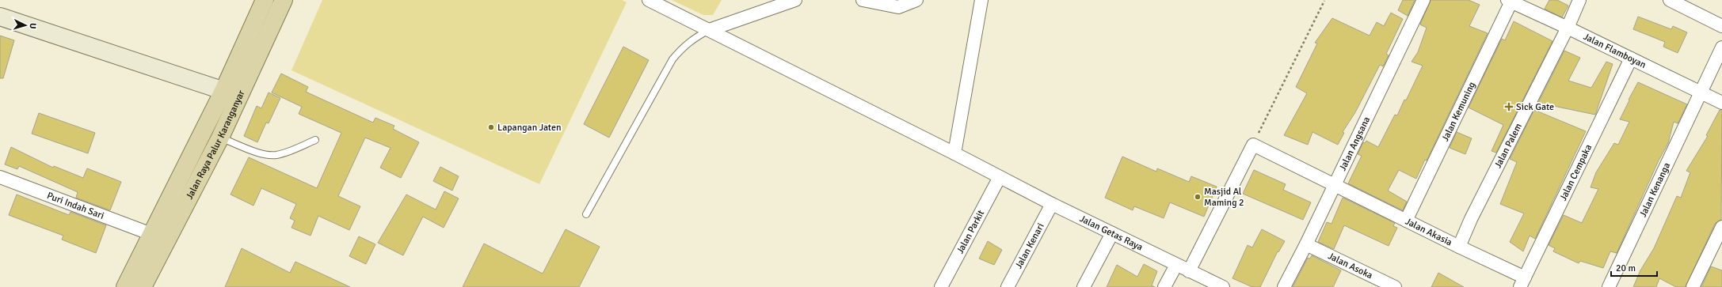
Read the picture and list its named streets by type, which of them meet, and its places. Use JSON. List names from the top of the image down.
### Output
{
  "streets": {
    "main road": ["Jalan Raya Palur Karanganyar"],
    "street": [
      "Jalan Flamboyan",
      "Jalan Kemuning",
      "Jalan Angsana",
      "Jalan Palem",
      "Jalan Cempaka",
      "Jalan Kenanga",
      "Puri Indah Sari",
      "Jalan Parkit",
      "Jalan Getas Raya",
      "Jalan Akasia",
      "Jalan Kenari",
      "Jalan Asoka"
    ]
  },
  "crossings": [
    ["Jalan Flamboyan", "Jalan Kemuning"],
    ["Jalan Flamboyan", "Jalan Palem"],
    ["Jalan Flamboyan", "Jalan Cempaka"],
    ["Jalan Flamboyan", "Jalan Kenanga"],
    ["Jalan Kemuning", "Jalan Akasia"],
    ["Jalan Angsana", "Jalan Akasia"],
    ["Jalan Angsana", "Jalan Asoka"],
    ["Jalan Raya Palur Karanganyar", "Puri Indah Sari"],
    ["Jalan Palem", "Jalan Akasia"],
    ["Jalan Cempaka", "Jalan Akasia"],
    ["Jalan Parkit", "Jalan Getas Raya"],
    ["Jalan Getas Raya", "Jalan Kenari"]
  ],
  "places": {
    "health": ["Sick Gate"],
    "other": ["Lapangan Jaten", "Masjid Al Maming 2"]
  },
  "scale_bar": "20 m",
  "north": "right"
}
